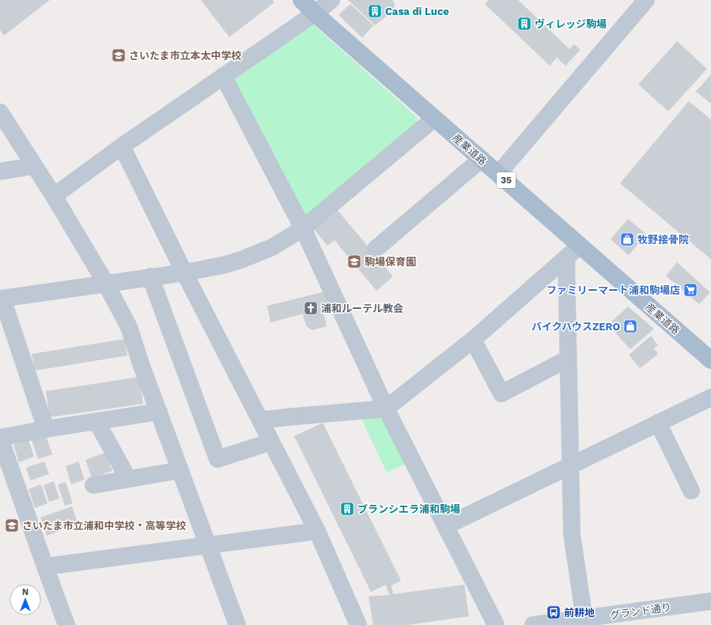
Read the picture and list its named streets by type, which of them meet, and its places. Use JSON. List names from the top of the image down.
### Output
{
  "streets": {
    "main road": ["産業道路", "35"],
    "street": ["グランド通り"]
  },
  "places": {
    "building": ["Casa di Luce", "ヴィレッジ駒場", "ブランシエラ浦和駒場"],
    "school or university": ["さいたま市立本太中学校", "駒場保育園", "さいたま市立浦和中学校・高等学校"],
    "shop": ["牧野接骨院", "バイクハウスZERO"],
    "supermarket": ["ファミリーマート浦和駒場店"],
    "church": ["浦和ルーテル教会"],
    "bus stop": ["前耕地"]
  },
  "north": "top"
}
